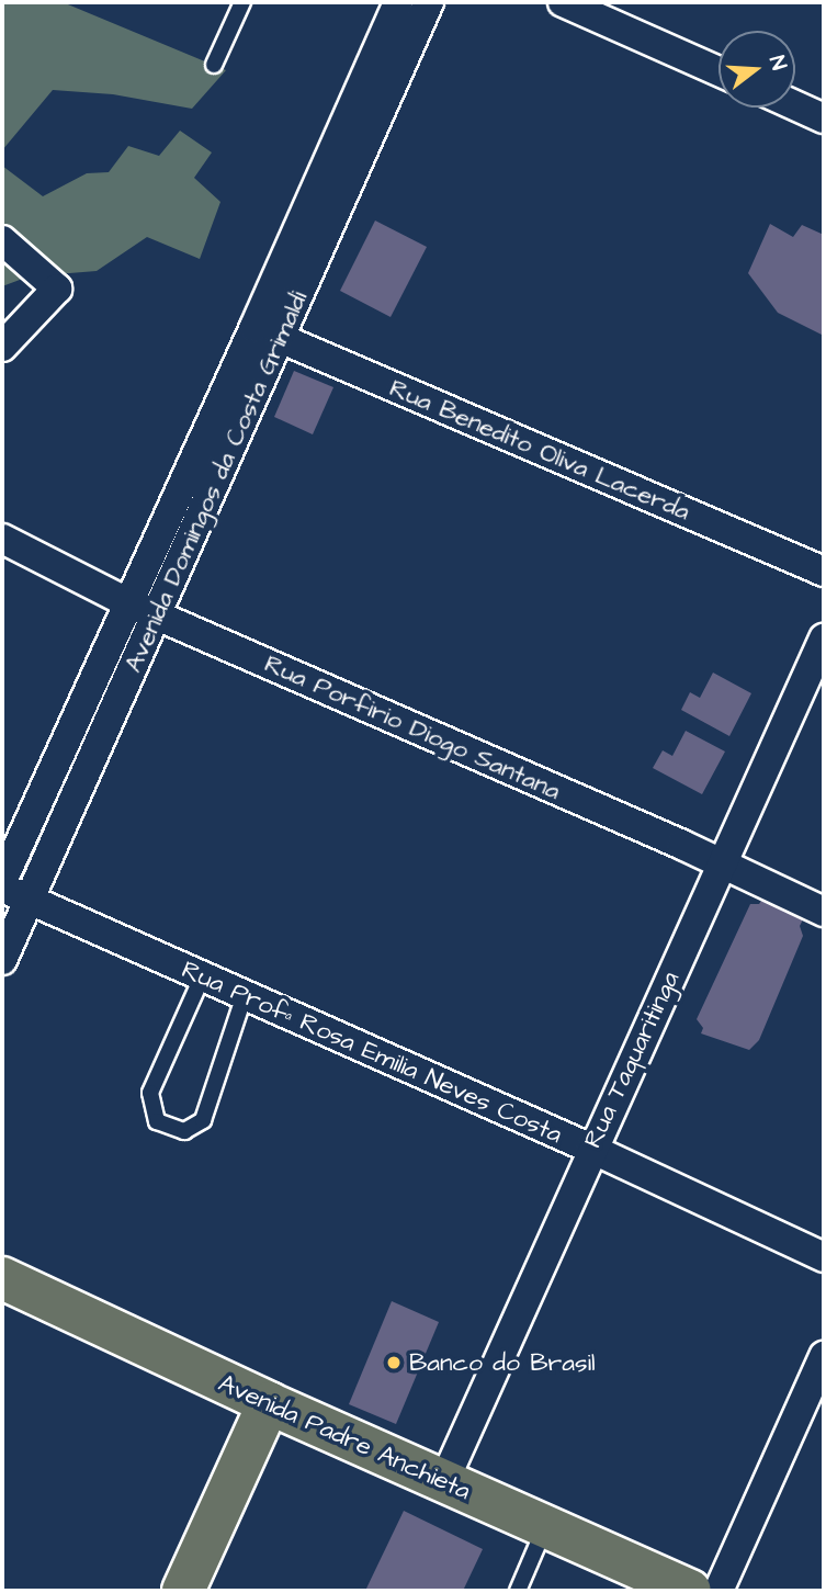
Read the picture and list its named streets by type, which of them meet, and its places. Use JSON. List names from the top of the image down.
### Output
{
  "streets": {
    "main road": ["Avenida Padre Anchieta"],
    "street": [
      "Rua Benedito Oliva Lacerda",
      "Avenida Domingos da Costa Grimaldi",
      "Rua Porfirio Diogo Santana",
      "Rua Profª Rosa Emilia Neves Costa",
      "Rua Taquaritinga"
    ]
  },
  "crossings": [
    ["Rua Benedito Oliva Lacerda", "Avenida Domingos da Costa Grimaldi"],
    ["Avenida Domingos da Costa Grimaldi", "Rua Porfirio Diogo Santana"],
    ["Avenida Domingos da Costa Grimaldi", "Rua Profª Rosa Emilia Neves Costa"],
    ["Rua Porfirio Diogo Santana", "Rua Taquaritinga"],
    ["Rua Profª Rosa Emilia Neves Costa", "Rua Taquaritinga"],
    ["Rua Taquaritinga", "Avenida Padre Anchieta"]
  ],
  "places": ["Banco do Brasil"],
  "north": "right"
}
